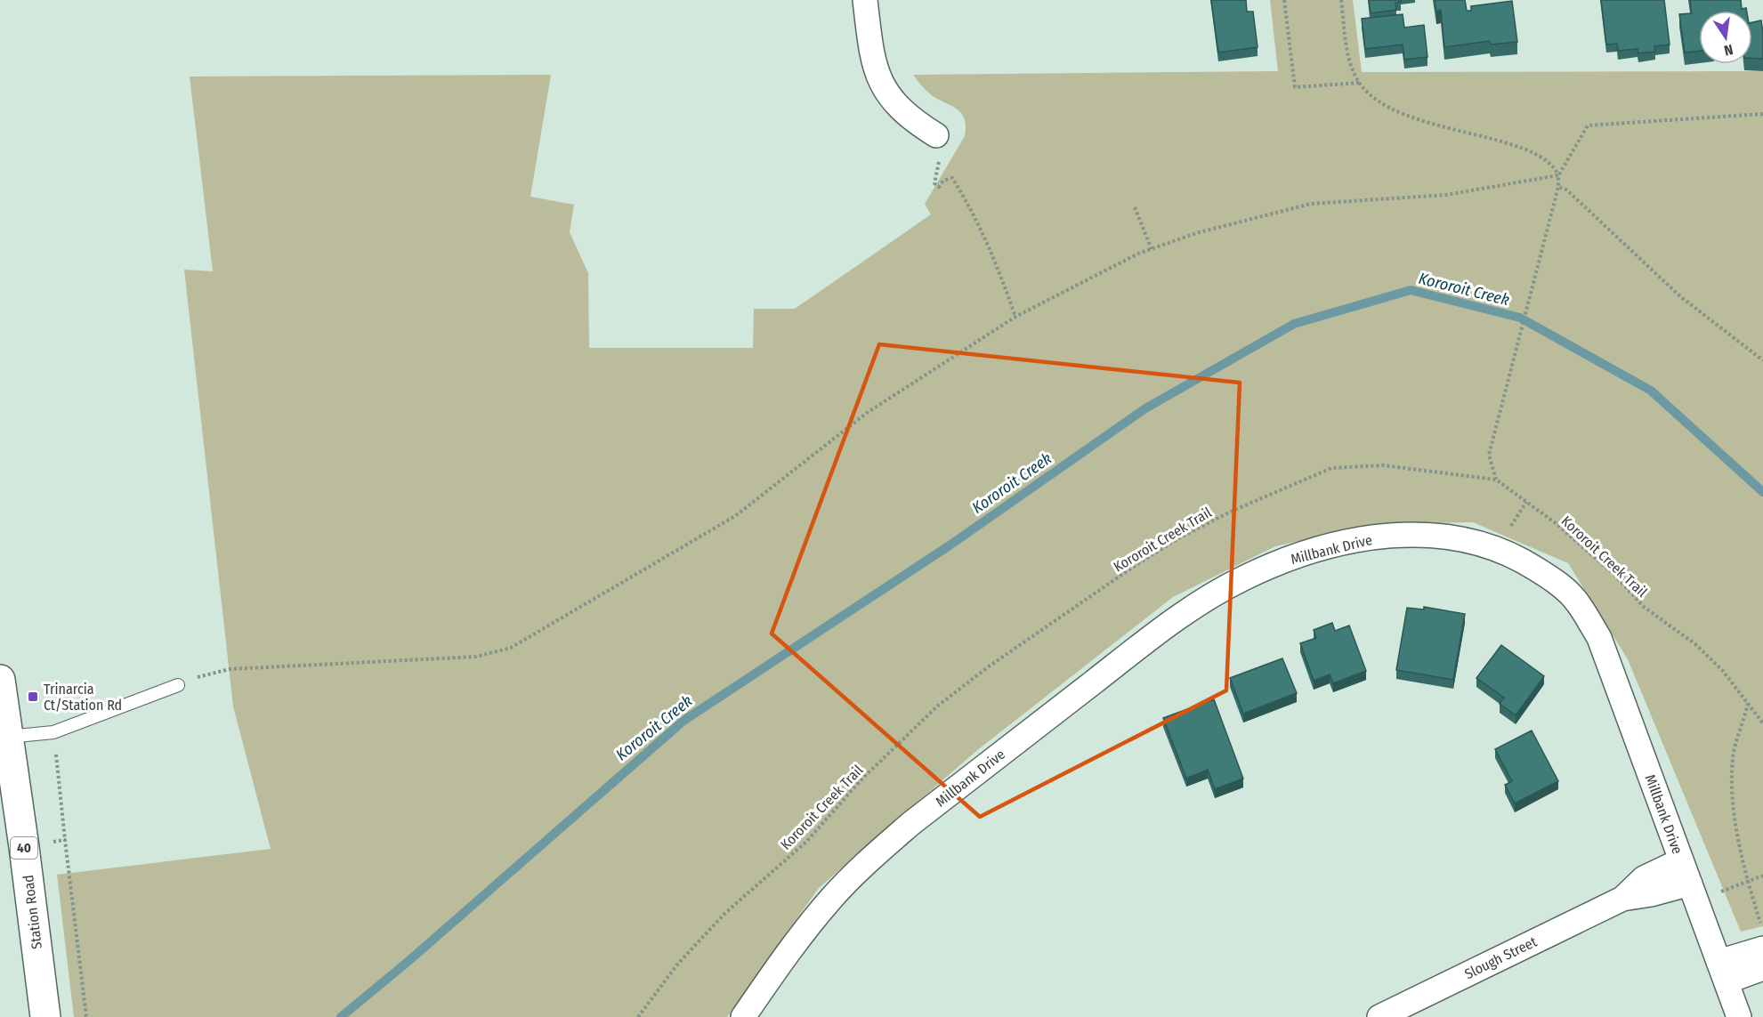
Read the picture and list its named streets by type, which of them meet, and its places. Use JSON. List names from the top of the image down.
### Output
{
  "streets": {
    "main road": ["40", "Station Road"],
    "street": ["Millbank Drive", "Slough Street"],
    "path": ["Kororoit Creek Trail"]
  },
  "crossings": [
    ["Millbank Drive", "Slough Street"]
  ],
  "water": ["Kororoit Creek"],
  "places": {
    "transit": ["Trinarcia Ct/Station Rd"]
  },
  "north": "bottom"
}
